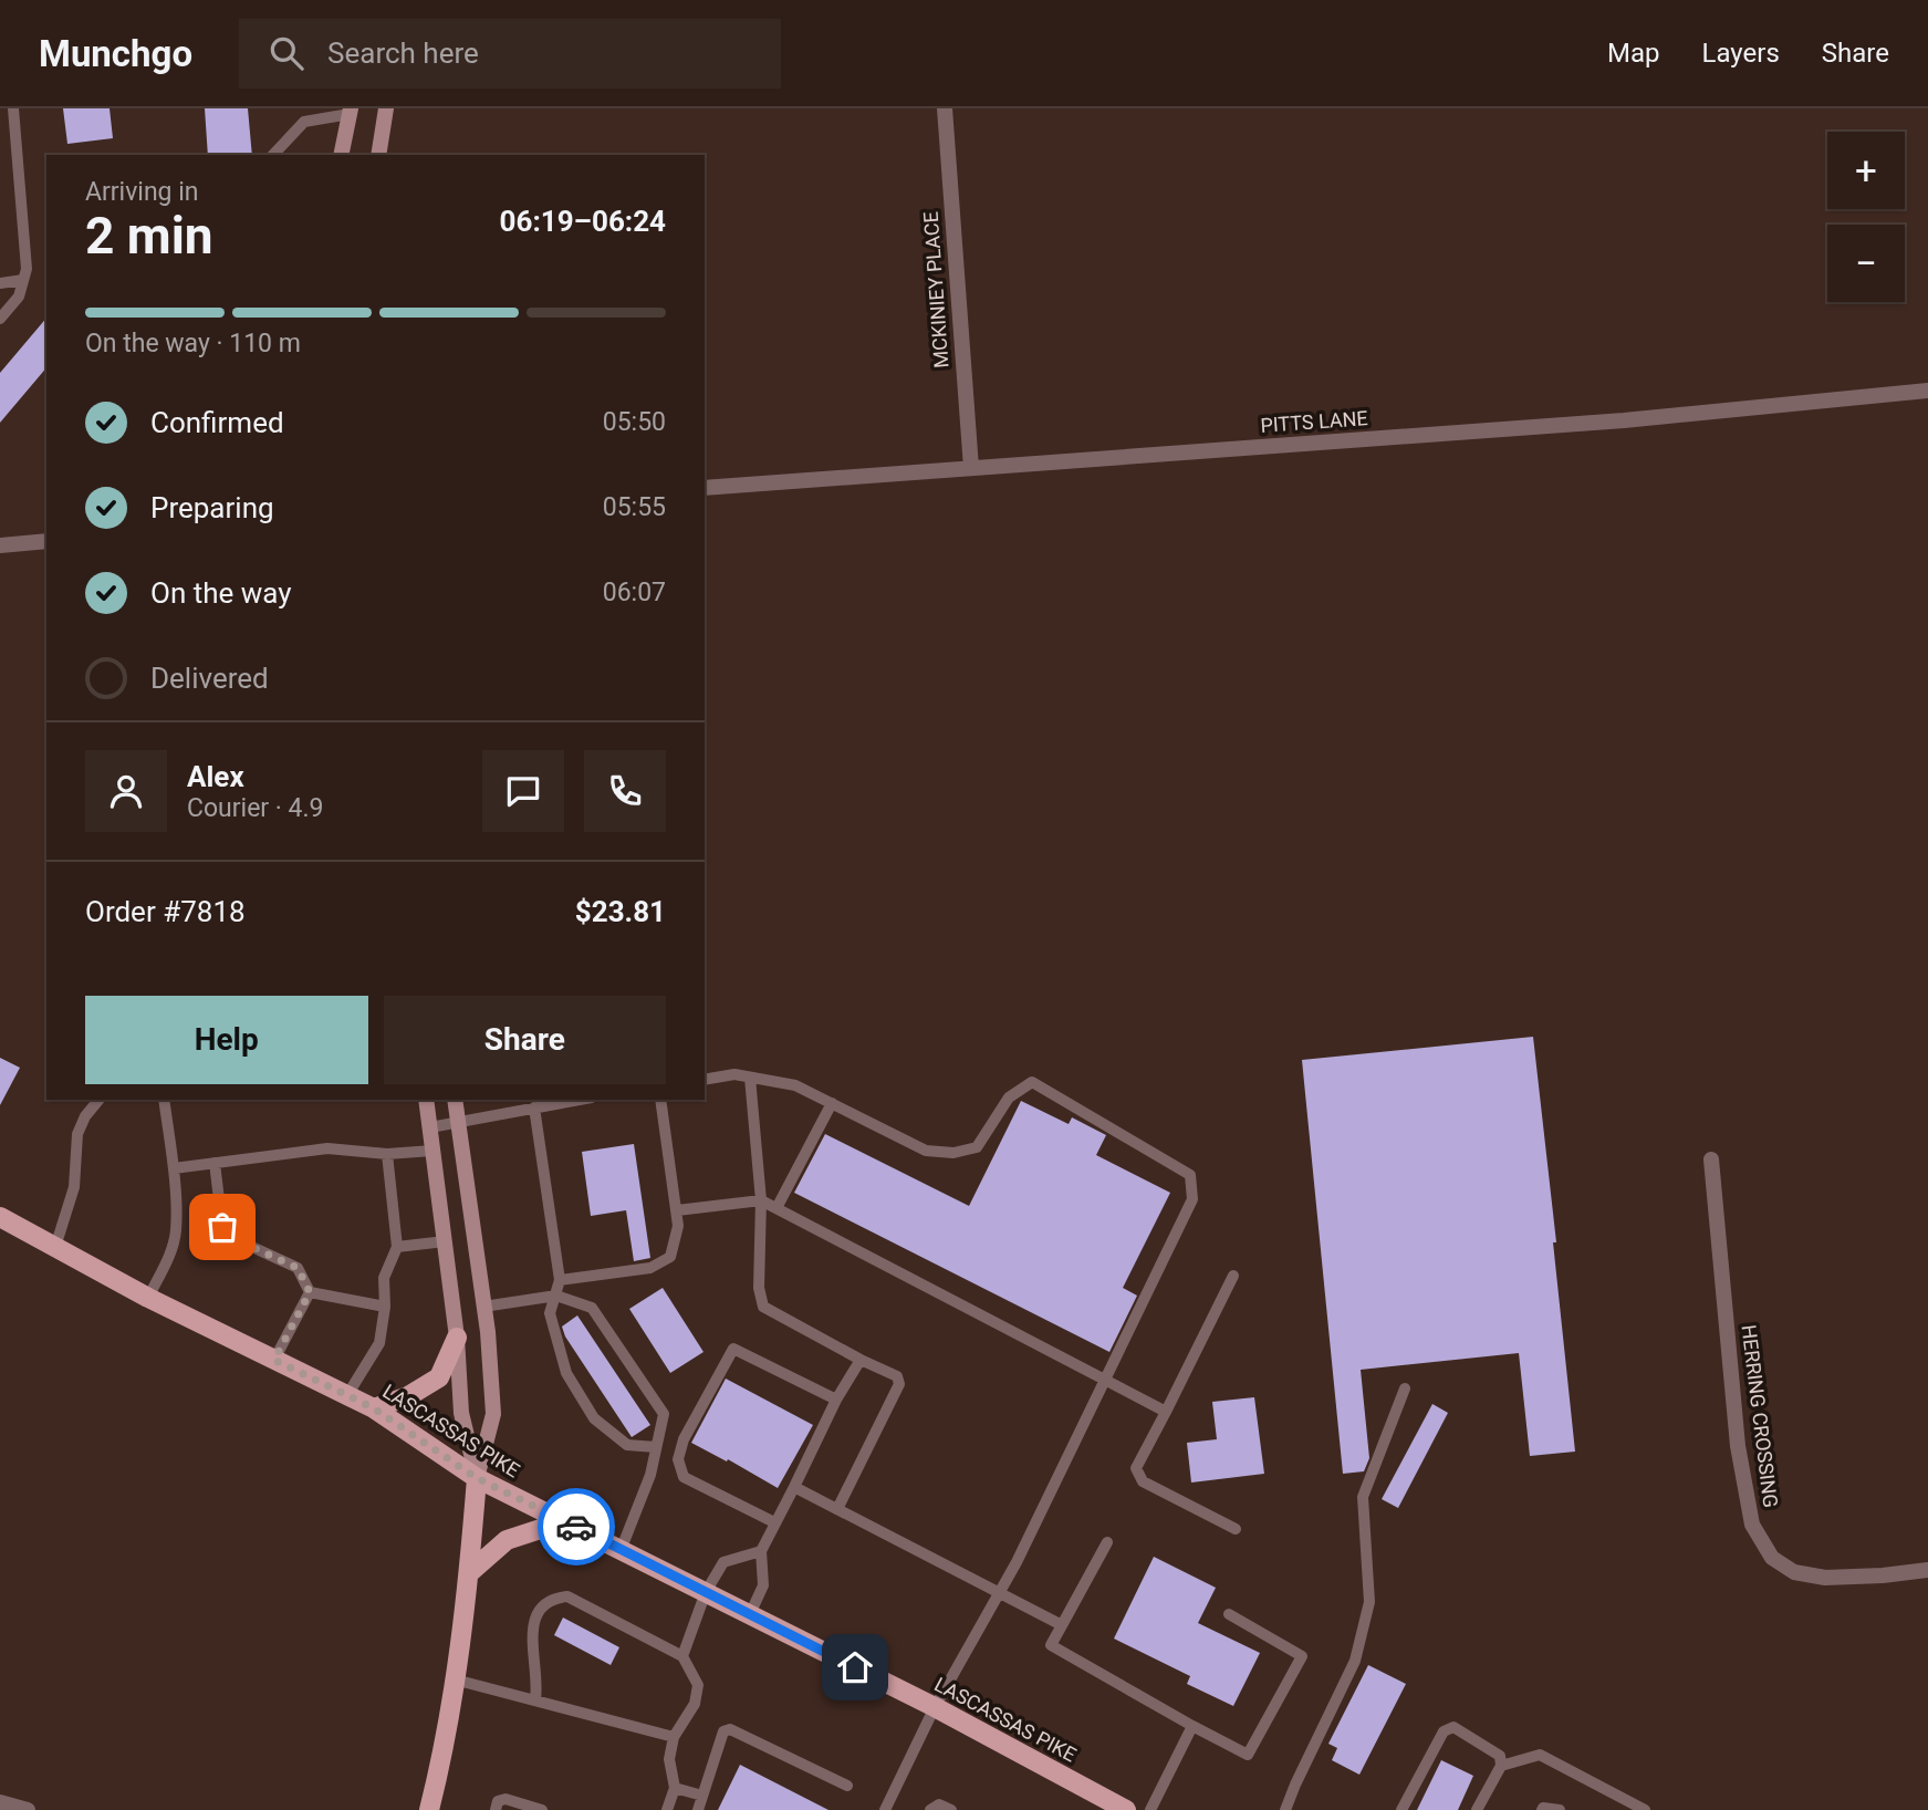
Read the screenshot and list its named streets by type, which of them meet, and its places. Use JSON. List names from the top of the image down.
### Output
{
  "streets": {
    "main road": ["LASCASSAS PIKE"],
    "street": ["MCKINIEY PLACE", "PITTS LANE", "HERRING CROSSING"]
  },
  "crossings": [
    ["MCKINIEY PLACE", "PITTS LANE"]
  ],
  "page": {
    "header": "Munchgo",
    "search": "Search here",
    "nav": ["Map", "Layers", "Share"],
    "map_buttons": ["+", "−"],
    "heading": ["2 min", "Arriving in", "06:19–06:24"],
    "panel": [
      "Alex",
      "Courier · 4.9",
      "Order #7818",
      "$23.81"
    ],
    "bar": "On the way · 110 m",
    "list": [
      ["Confirmed", "05:50"],
      ["Preparing", "05:55"],
      ["On the way", "06:07"],
      "Delivered"
    ],
    "buttons": ["Help", "Share"]
  }
}
